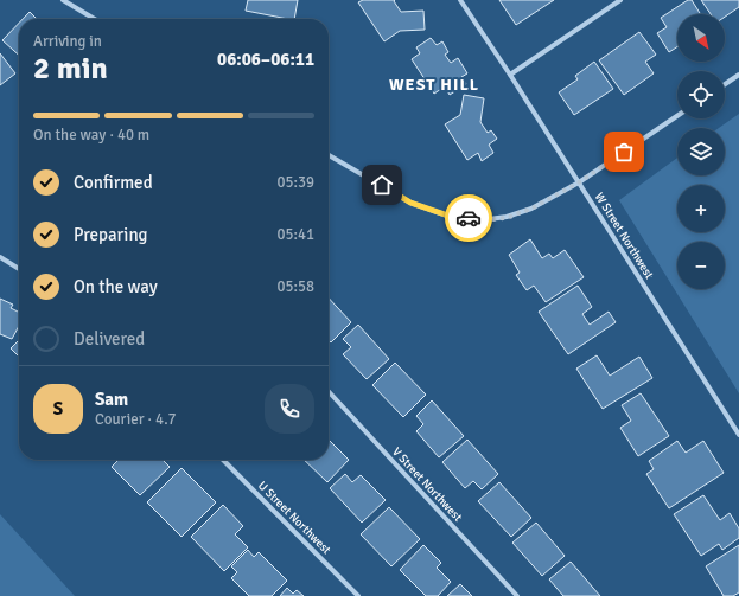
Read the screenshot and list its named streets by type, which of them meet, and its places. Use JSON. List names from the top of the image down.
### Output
{
  "streets": {
    "street": ["W Street Northwest", "V Street Northwest", "U Street Northwest"]
  },
  "districts": ["WEST HILL"],
  "north": "bottom right",
  "page": {
    "map_buttons": ["+", "−"],
    "heading": ["2 min", "Arriving in", "06:06–06:11"],
    "panel": ["Sam", "Courier · 4.7"],
    "bar": "On the way · 40 m",
    "list": [
      ["Confirmed", "05:39"],
      ["Preparing", "05:41"],
      ["On the way", "05:58"],
      "Delivered"
    ],
    "round": "S"
  }
}
